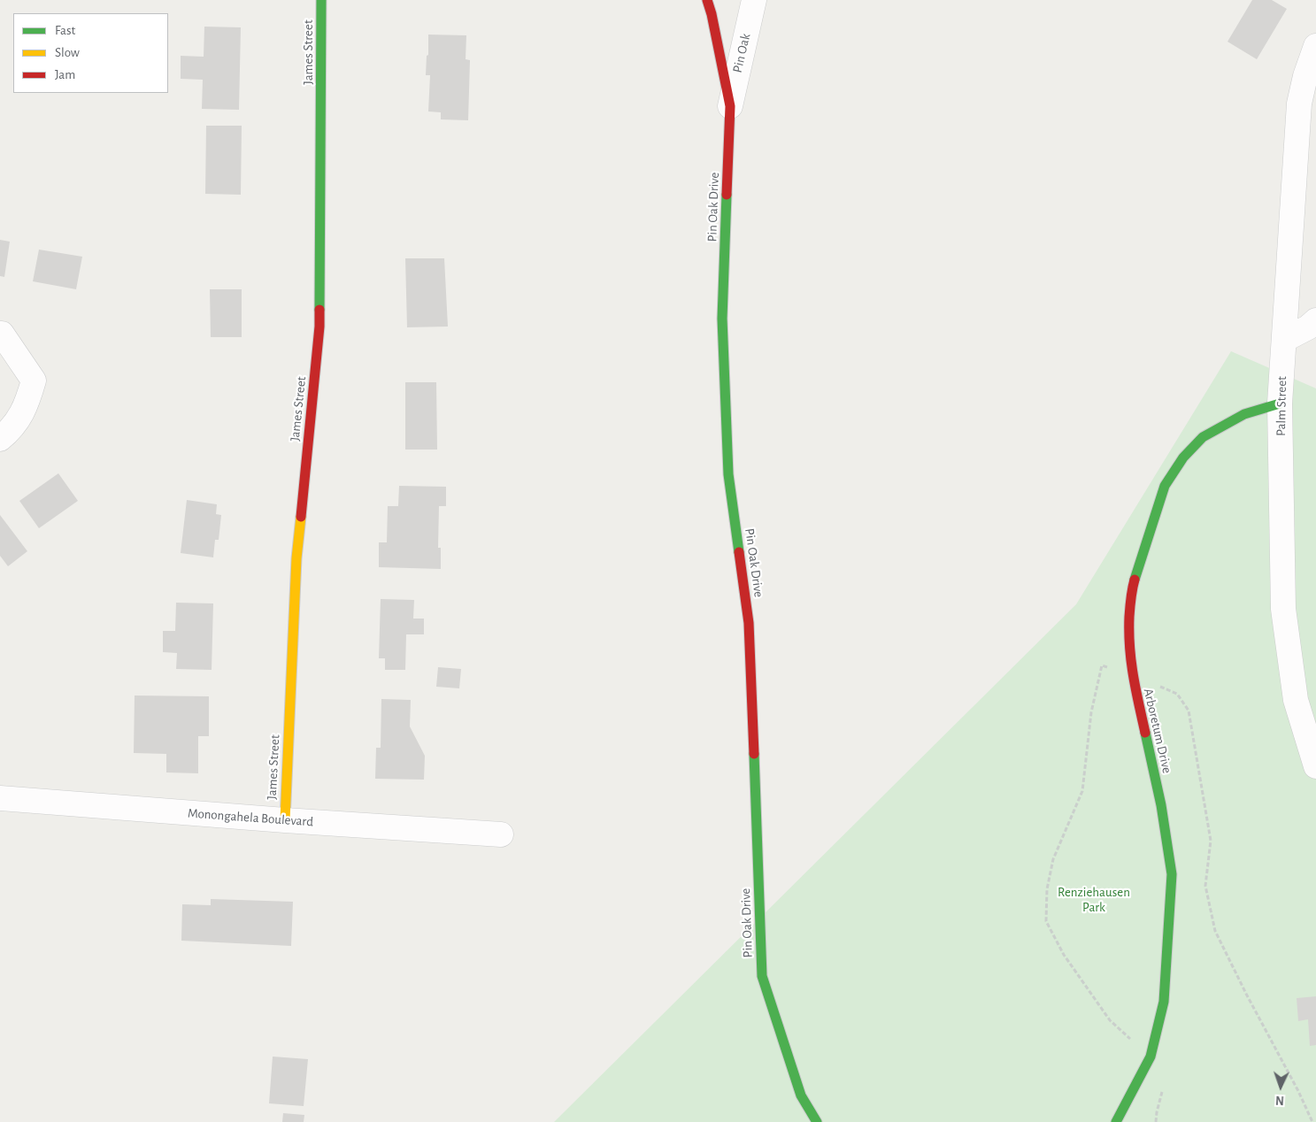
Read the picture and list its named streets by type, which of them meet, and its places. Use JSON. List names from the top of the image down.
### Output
{
  "streets": {
    "street": [
      "James Street",
      "Pin Oak",
      "Pin Oak Drive",
      "Palm Street",
      "Arboretum Drive",
      "Monongahela Boulevard"
    ]
  },
  "crossings": [
    ["James Street", "Monongahela Boulevard"],
    ["Pin Oak", "Pin Oak Drive"],
    ["Palm Street", "Arboretum Drive"]
  ],
  "parks": ["Renziehausen Park"],
  "legend": ["Fast", "Slow", "Jam"],
  "north": "bottom"
}
